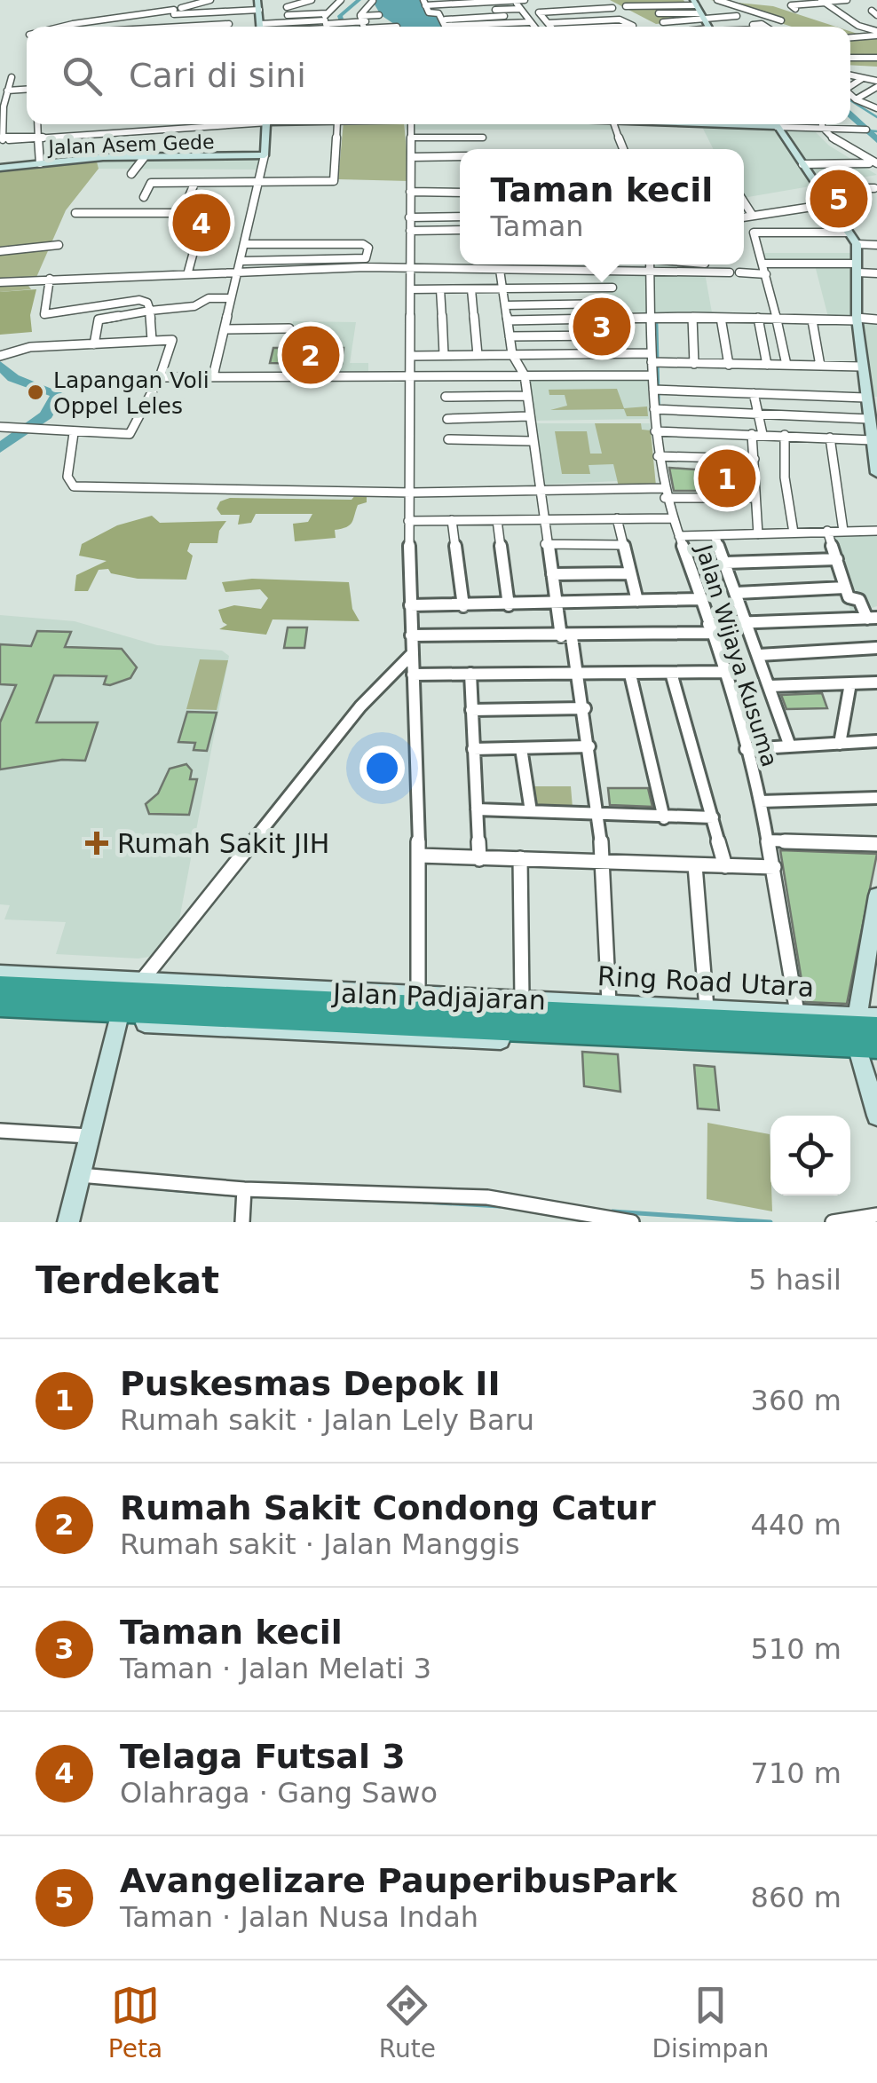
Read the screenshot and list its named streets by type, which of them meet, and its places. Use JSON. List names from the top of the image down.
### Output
{
  "streets": {
    "highway": ["Jalan Padjajaran"],
    "street": ["Jalan Asem Gede", "Jalan Wijaya Kusuma", "Ring Road Utara"]
  },
  "crossings": [
    ["Jalan Wijaya Kusuma", "Ring Road Utara"],
    ["Ring Road Utara", "Jalan Padjajaran"]
  ],
  "places": {
    "other": ["Lapangan Voli Oppel Leles"],
    "health": ["Rumah Sakit JIH"]
  },
  "page": {
    "search": "Cari di sini",
    "popup": ["Taman kecil", "Taman"],
    "pins": [
      "5",
      "4",
      "3",
      "2",
      "1"
    ],
    "heading": ["Terdekat", "5 hasil"],
    "list": [
      {
        "mark": "1",
        "name": "Puskesmas Depok II",
        "note": "Rumah sakit · Jalan Lely Baru",
        "value": "360 m"
      },
      {
        "mark": "2",
        "name": "Rumah Sakit Condong Catur",
        "note": "Rumah sakit · Jalan Manggis",
        "value": "440 m"
      },
      {
        "mark": "3",
        "name": "Taman kecil",
        "note": "Taman · Jalan Melati 3",
        "value": "510 m"
      },
      {
        "mark": "4",
        "name": "Telaga Futsal 3",
        "note": "Olahraga · Gang Sawo",
        "value": "710 m"
      },
      {
        "mark": "5",
        "name": "Avangelizare PauperibusPark",
        "note": "Taman · Jalan Nusa Indah",
        "value": "860 m"
      }
    ],
    "nav": ["Peta", "Rute", "Disimpan"]
  }
}
